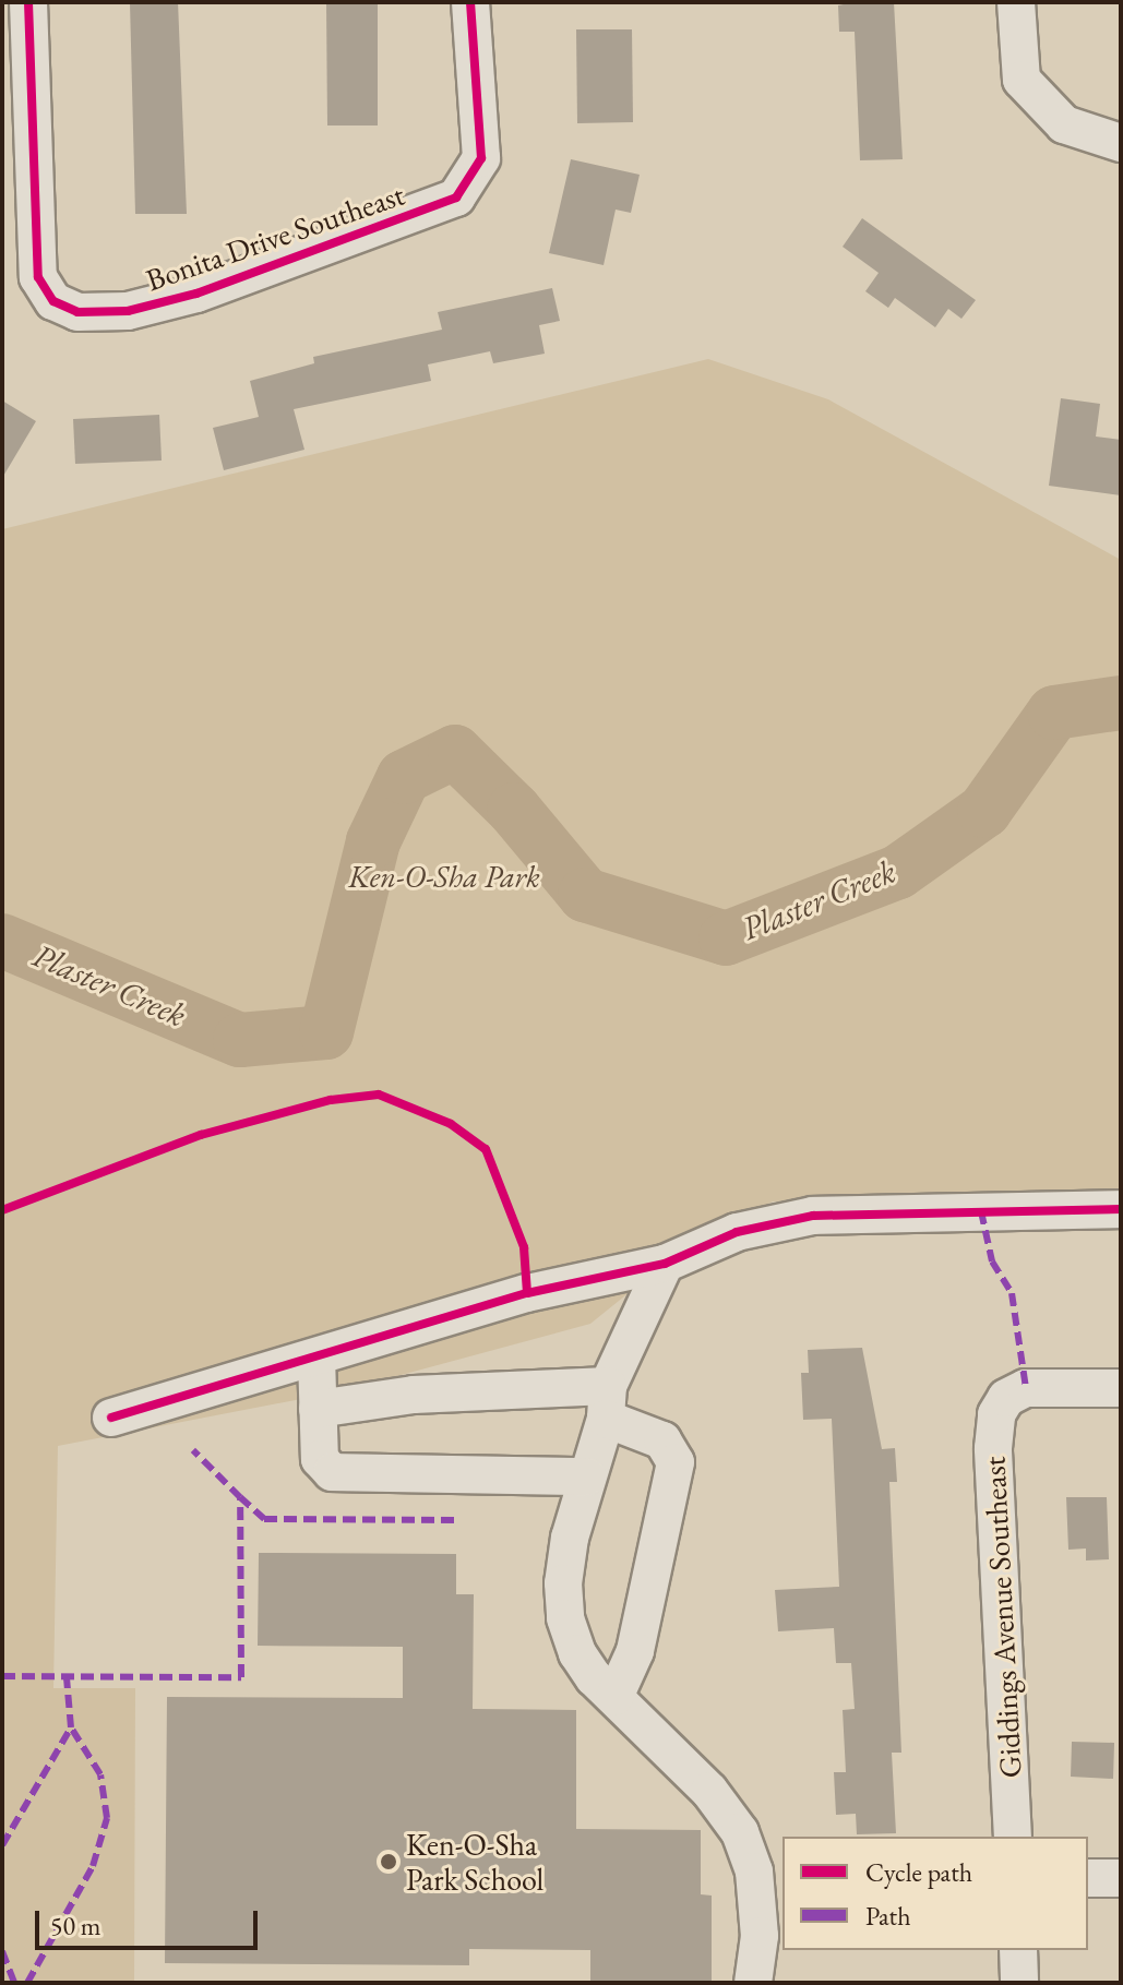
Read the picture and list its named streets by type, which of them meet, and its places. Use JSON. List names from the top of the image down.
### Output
{
  "streets": {
    "street": ["Bonita Drive Southeast", "Giddings Avenue Southeast"]
  },
  "water": ["Plaster Creek"],
  "parks": ["Ken-O-Sha Park"],
  "places": ["Ken-O-Sha Park School"],
  "legend": ["Cycle path", "Path"],
  "scale_bar": "50 m"
}
